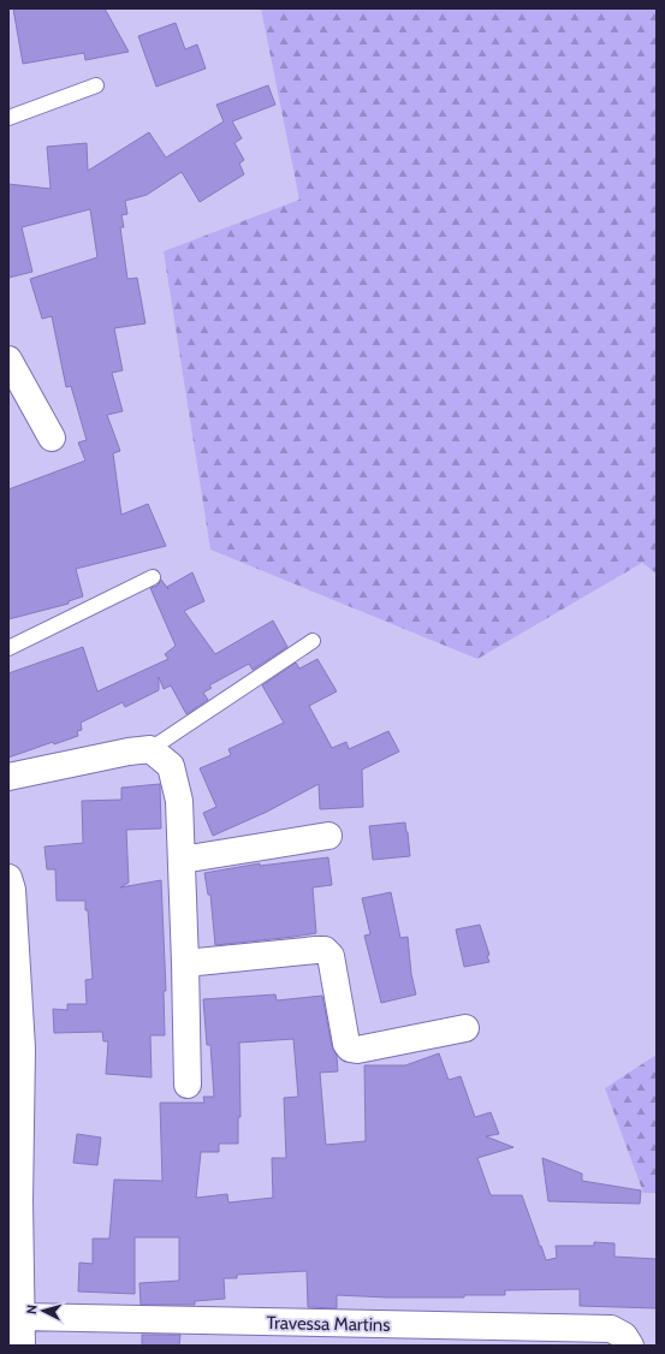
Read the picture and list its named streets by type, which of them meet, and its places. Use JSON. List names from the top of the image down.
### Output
{
  "streets": {
    "street": ["Travessa Martins"]
  },
  "north": "left"
}
